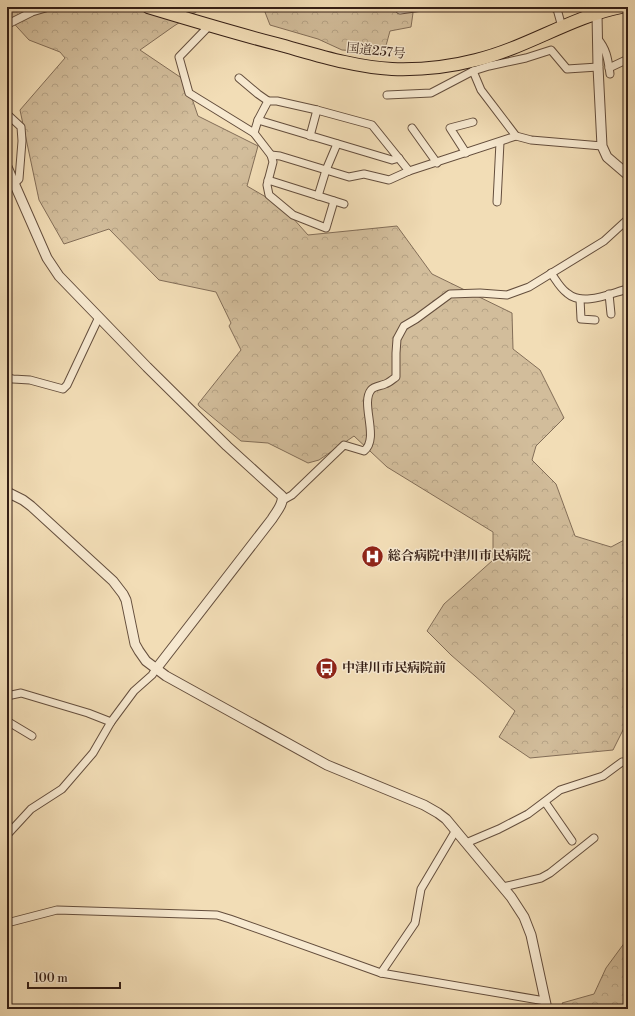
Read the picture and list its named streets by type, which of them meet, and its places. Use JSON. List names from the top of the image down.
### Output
{
  "streets": {
    "highway": ["国道257号"]
  },
  "places": {
    "hospital": ["総合病院中津川市民病院"],
    "bus stop": ["中津川市民病院前"]
  },
  "scale_bar": "100 m"
}
